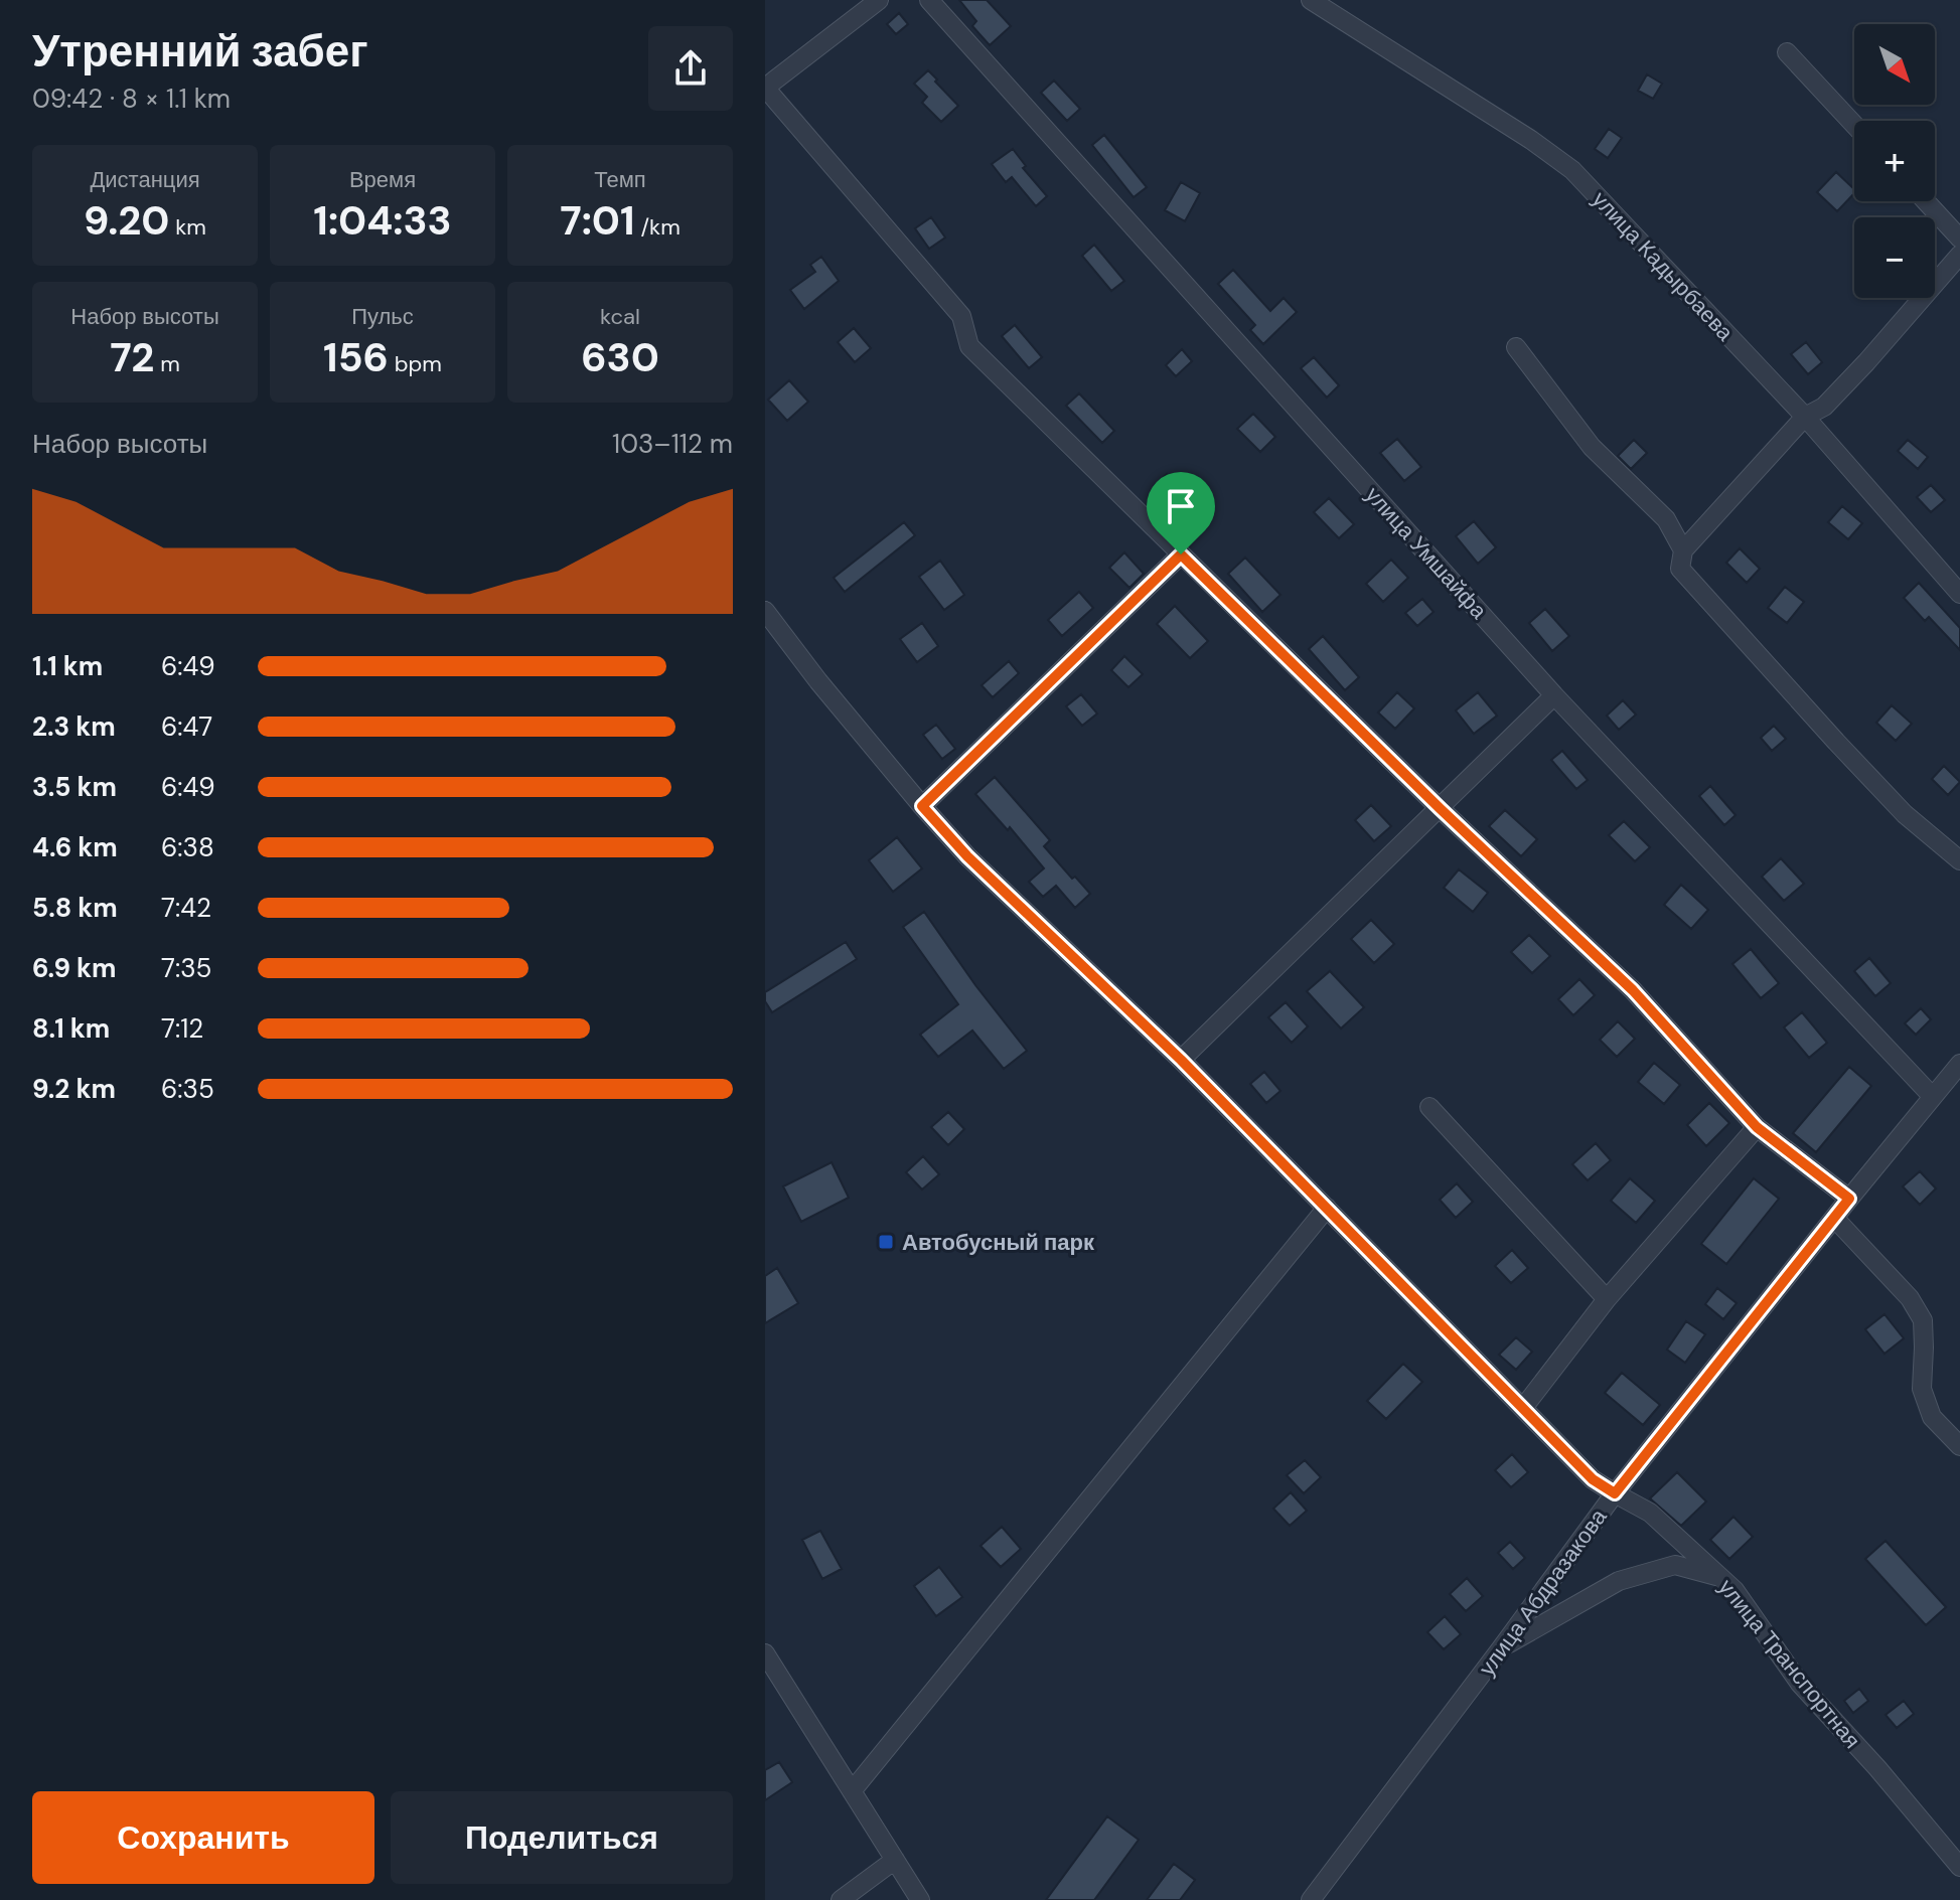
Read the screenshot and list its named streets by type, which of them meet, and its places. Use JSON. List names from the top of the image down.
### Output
{
  "streets": {
    "street": [
      "улица Кадырбаева",
      "улица Умшайфа",
      "улица Абдразакова",
      "улица Транспортная"
    ]
  },
  "crossings": [
    ["улица Умшайфа", "улица Абдразакова"],
    ["улица Абдразакова", "улица Транспортная"]
  ],
  "places": {
    "transit": ["Автобусный парк"]
  },
  "north": "bottom right",
  "page": {
    "heading": ["Утренний забег", "09:42 · 8 × 1.1 km"],
    "map_buttons": ["+", "−"],
    "stats": [
      ["Дистанция", "9.20 km"],
      ["Время", "1:04:33"],
      ["Темп", "7:01 /km"],
      ["Набор высоты", "72 m"],
      ["Пульс", "156 bpm"],
      ["kcal", "630"]
    ],
    "chart": ["Набор высоты", "103–112 m"],
    "list": [
      {
        "name": "1.1 km",
        "note": "6:49"
      },
      {
        "name": "2.3 km",
        "note": "6:47"
      },
      {
        "name": "3.5 km",
        "note": "6:49"
      },
      {
        "name": "4.6 km",
        "note": "6:38"
      },
      {
        "name": "5.8 km",
        "note": "7:42"
      },
      {
        "name": "6.9 km",
        "note": "7:35"
      },
      {
        "name": "8.1 km",
        "note": "7:12"
      },
      {
        "name": "9.2 km",
        "note": "6:35"
      }
    ],
    "buttons": ["Сохранить", "Поделиться"]
  }
}
